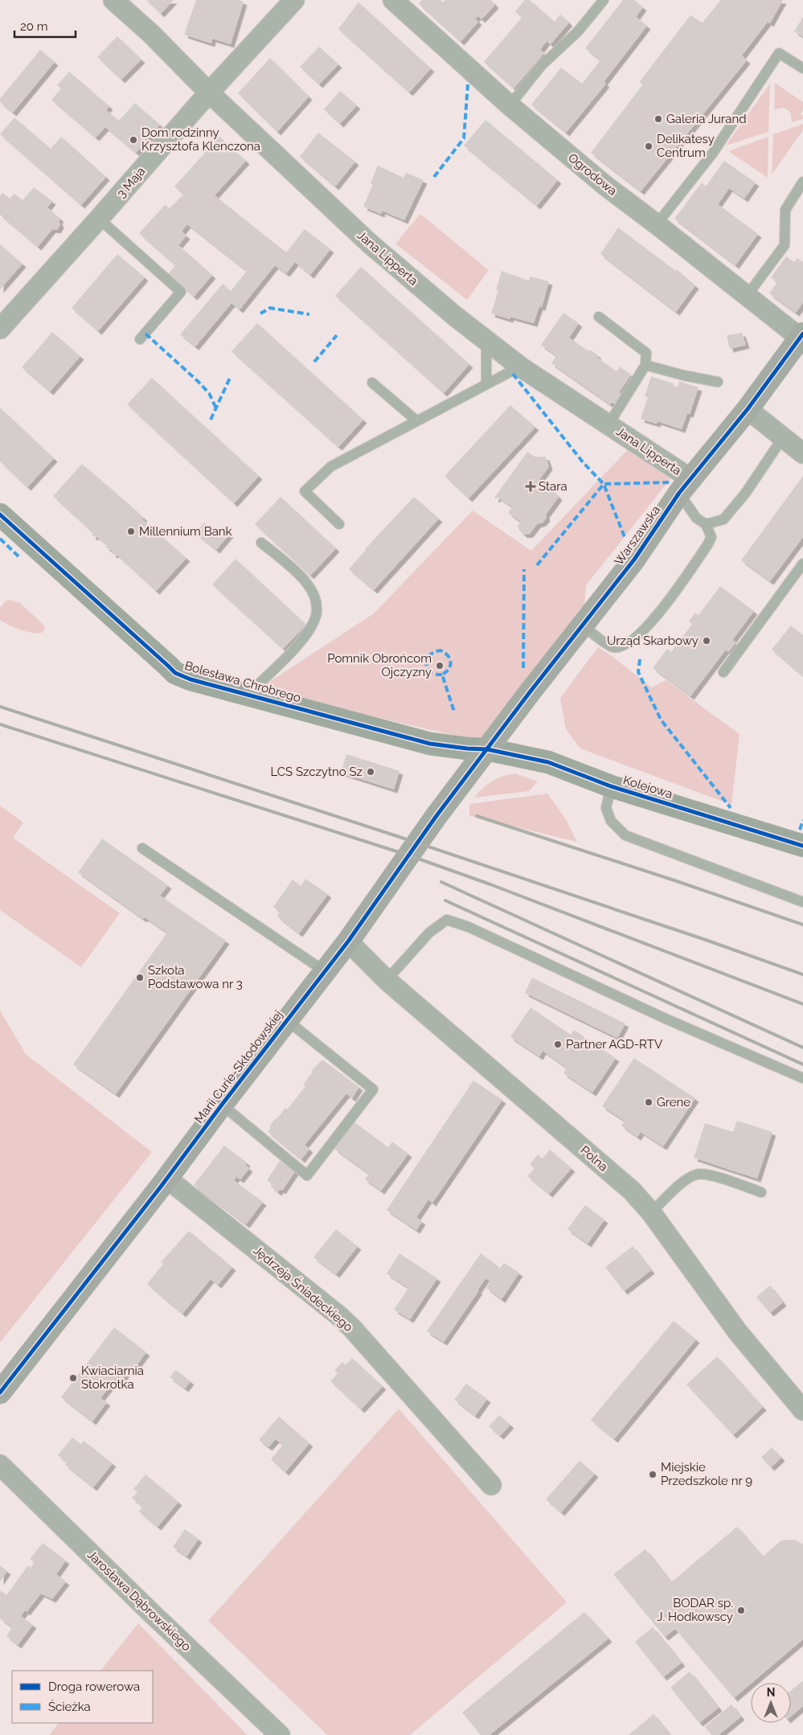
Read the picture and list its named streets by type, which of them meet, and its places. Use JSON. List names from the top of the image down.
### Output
{
  "streets": {
    "main road": ["Warszawska", "Marii Curie-Skłodowskiej"],
    "street": [
      "Ogrodowa",
      "3 Maja",
      "Jana Lipperta",
      "Bolesława Chrobrego",
      "Kolejowa",
      "Polna",
      "Jędrzeja Śniadeckiego",
      "Jarosława Dąbrowskiego"
    ]
  },
  "crossings": [
    ["Ogrodowa", "Warszawska"],
    ["3 Maja", "Jana Lipperta"],
    ["Jana Lipperta", "Warszawska"],
    ["Warszawska", "Bolesława Chrobrego"],
    ["Warszawska", "Kolejowa"],
    ["Warszawska", "Marii Curie-Skłodowskiej"],
    ["Bolesława Chrobrego", "Kolejowa"],
    ["Bolesława Chrobrego", "Marii Curie-Skłodowskiej"],
    ["Kolejowa", "Marii Curie-Skłodowskiej"],
    ["Marii Curie-Skłodowskiej", "Polna"],
    ["Marii Curie-Skłodowskiej", "Jędrzeja Śniadeckiego"]
  ],
  "places": {
    "other": [
      "Galeria Jurand",
      "Dom rodzinny Krzysztofa Klenczona",
      "Delikatesy Centrum",
      "Millennium Bank",
      "Urząd Skarbowy",
      "Pomnik Obrońcom Ojczyzny",
      "LCS Szczytno Sz",
      "Szkoła Podstawowa nr 3",
      "Partner AGD-RTV",
      "Grene",
      "Kwiaciarnia Stokrotka",
      "Miejskie Przedszkole nr 9",
      "BODAR sp. J. Hodkowscy"
    ],
    "health": ["Stara"]
  },
  "legend": ["Droga rowerowa", "Ścieżka"],
  "scale_bar": "20 m",
  "north": "top"
}
